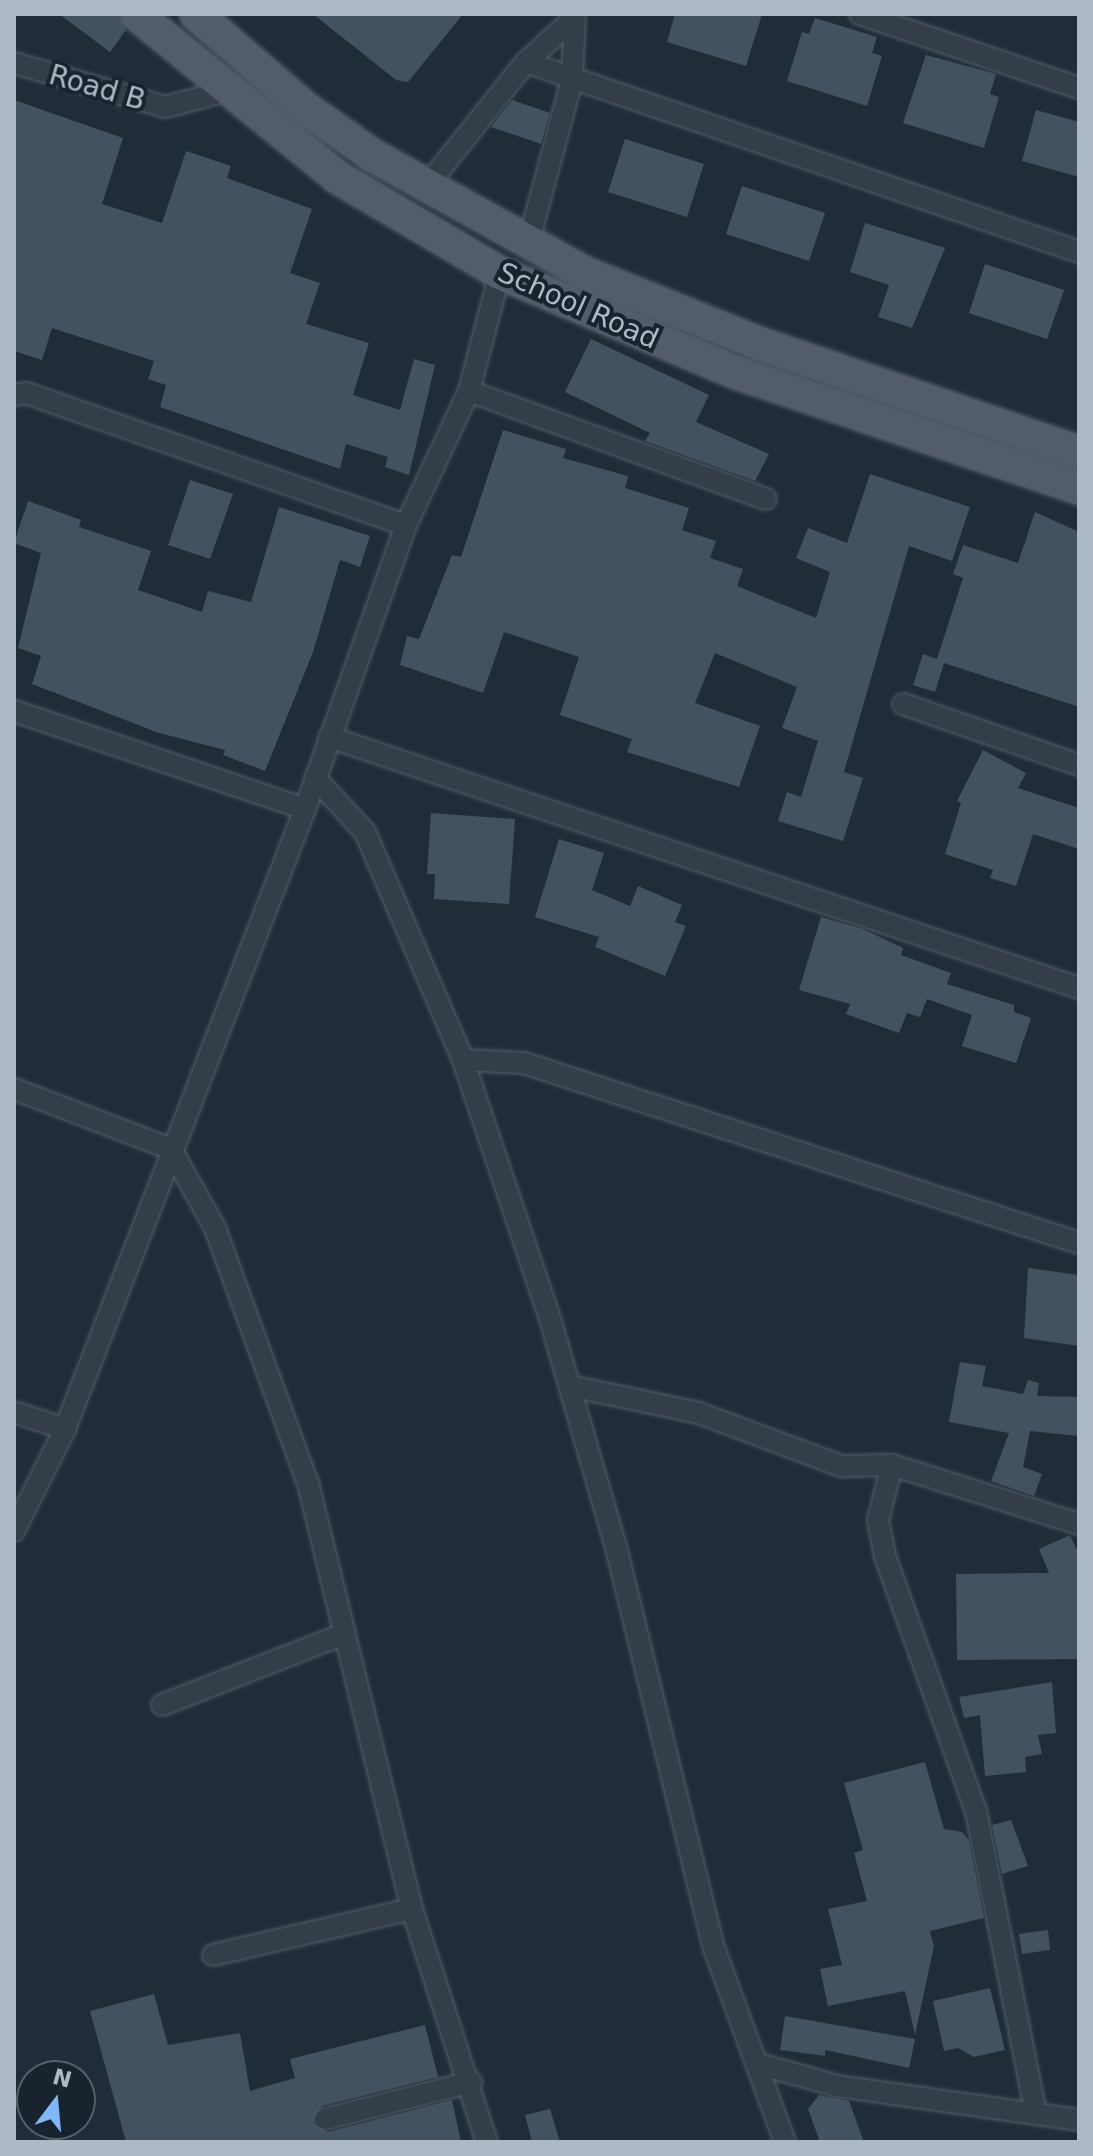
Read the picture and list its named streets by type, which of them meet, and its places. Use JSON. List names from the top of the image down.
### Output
{
  "streets": {
    "main road": ["School Road"],
    "street": ["Road B"]
  },
  "crossings": [
    ["Road B", "School Road"]
  ],
  "north": "top"
}
